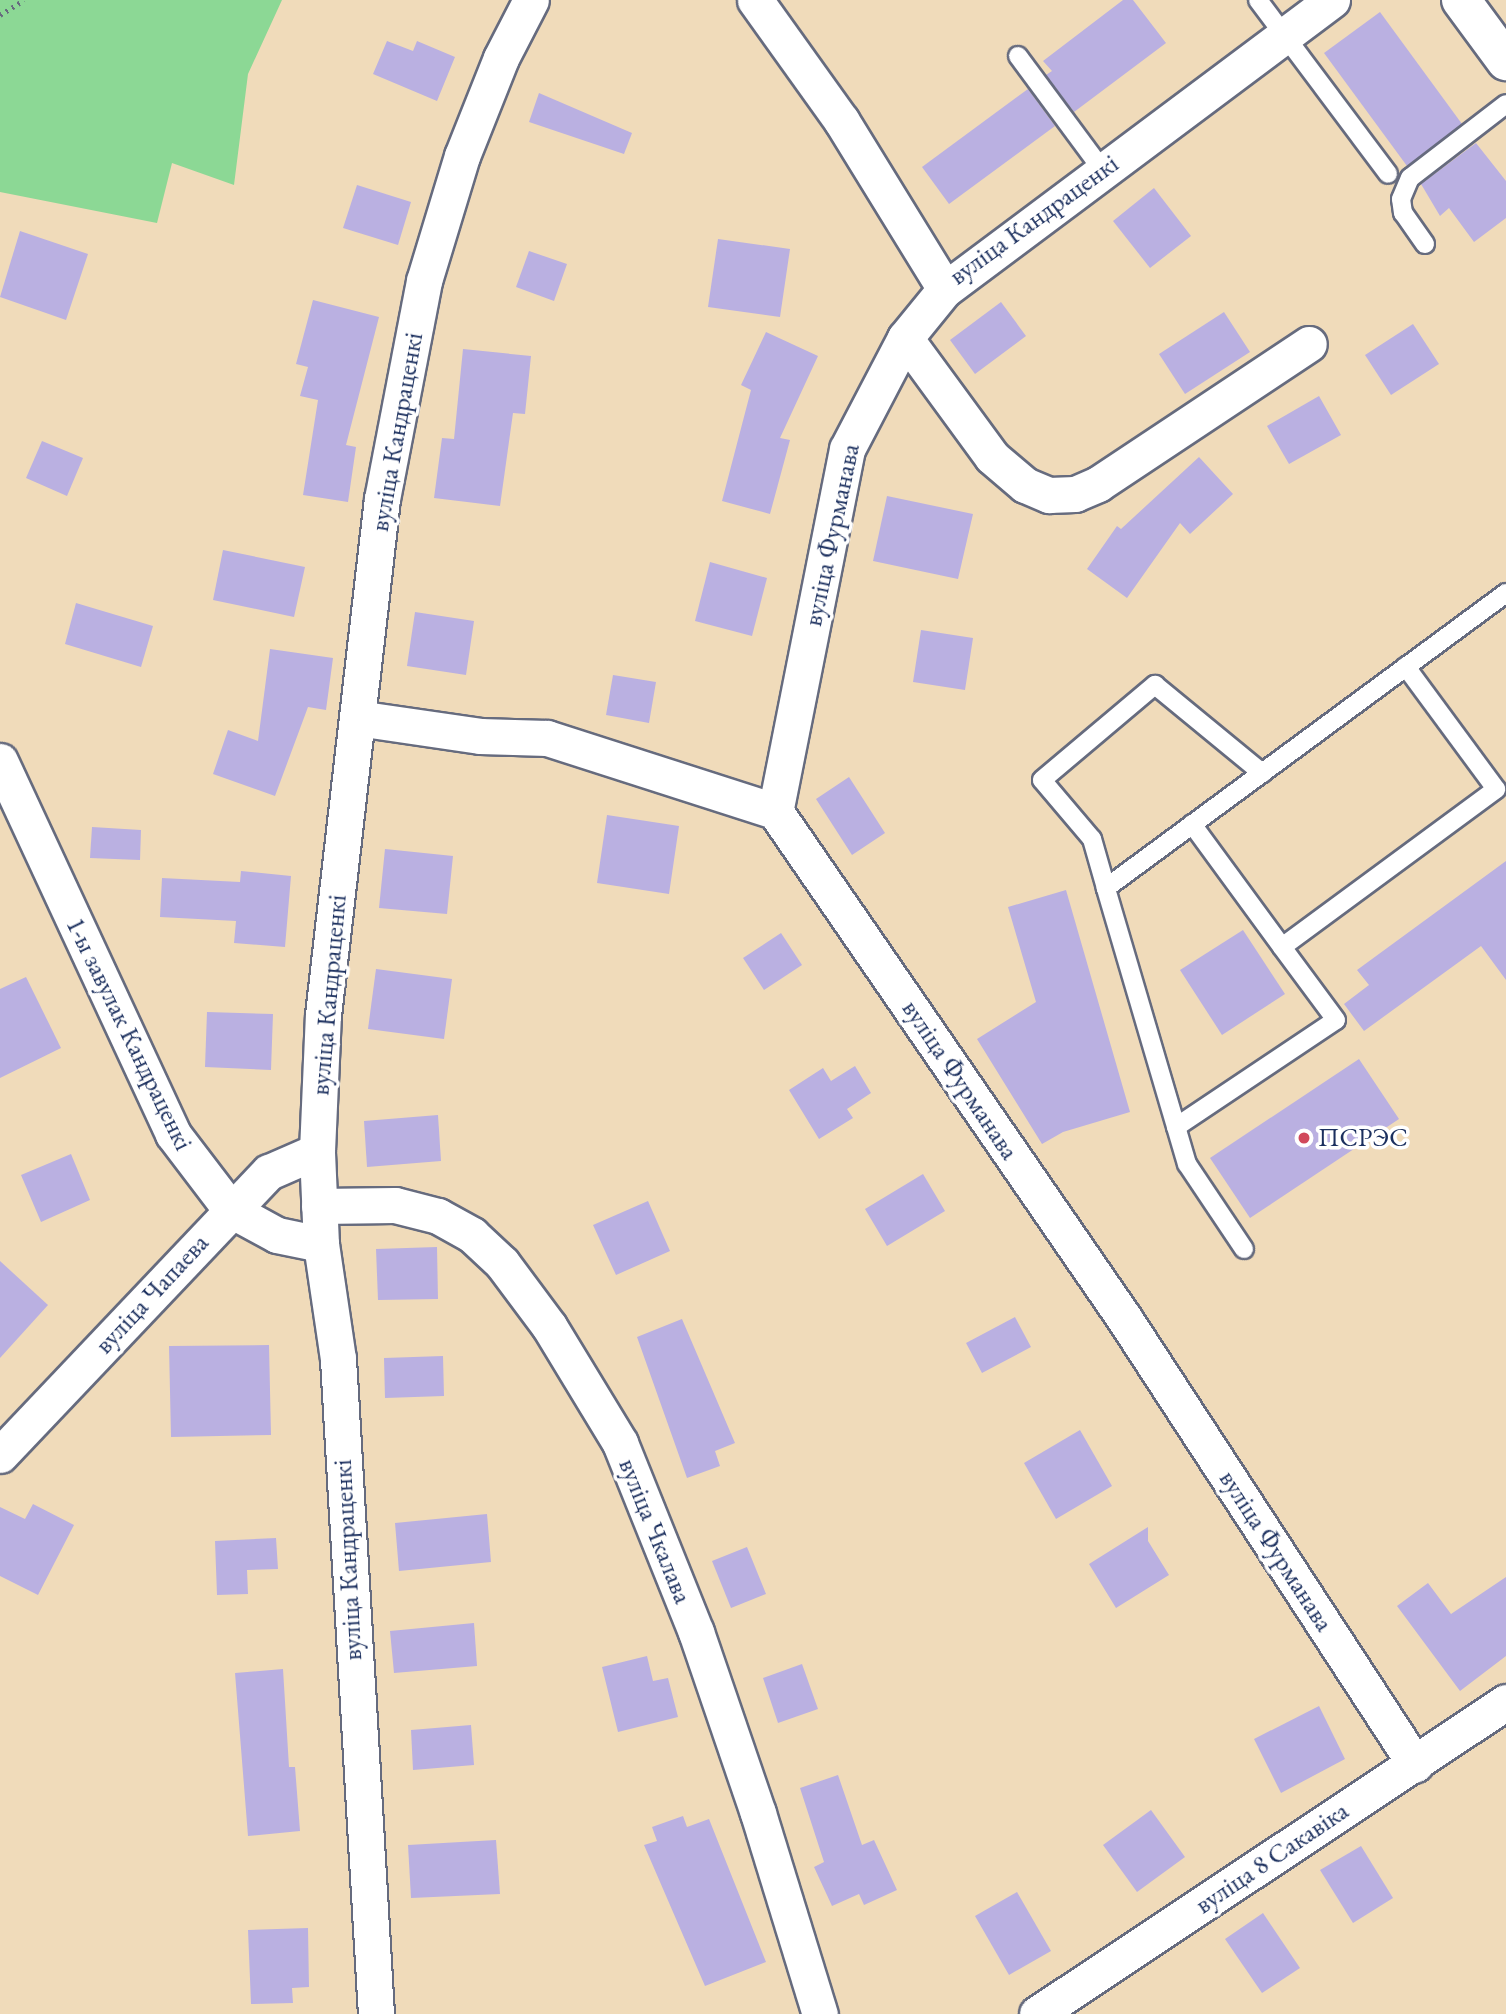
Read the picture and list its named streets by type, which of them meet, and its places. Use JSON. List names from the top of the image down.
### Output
{
  "streets": {
    "street": [
      "вуліца Кандраценкі",
      "вуліца Фурманава",
      "1-ы завулак Кандраценкі",
      "вуліца Чапаева",
      "вуліца Чкалава",
      "вуліца 8 Сакавіка"
    ]
  },
  "crossings": [
    ["вуліца Кандраценкі", "вуліца Фурманава"],
    ["вуліца Кандраценкі", "1-ы завулак Кандраценкі"],
    ["вуліца Кандраценкі", "вуліца Чапаева"],
    ["вуліца Кандраценкі", "вуліца Чкалава"],
    ["вуліца Фурманава", "вуліца 8 Сакавіка"],
    ["1-ы завулак Кандраценкі", "вуліца Чапаева"]
  ],
  "places": ["ПСРЭС"]
}
